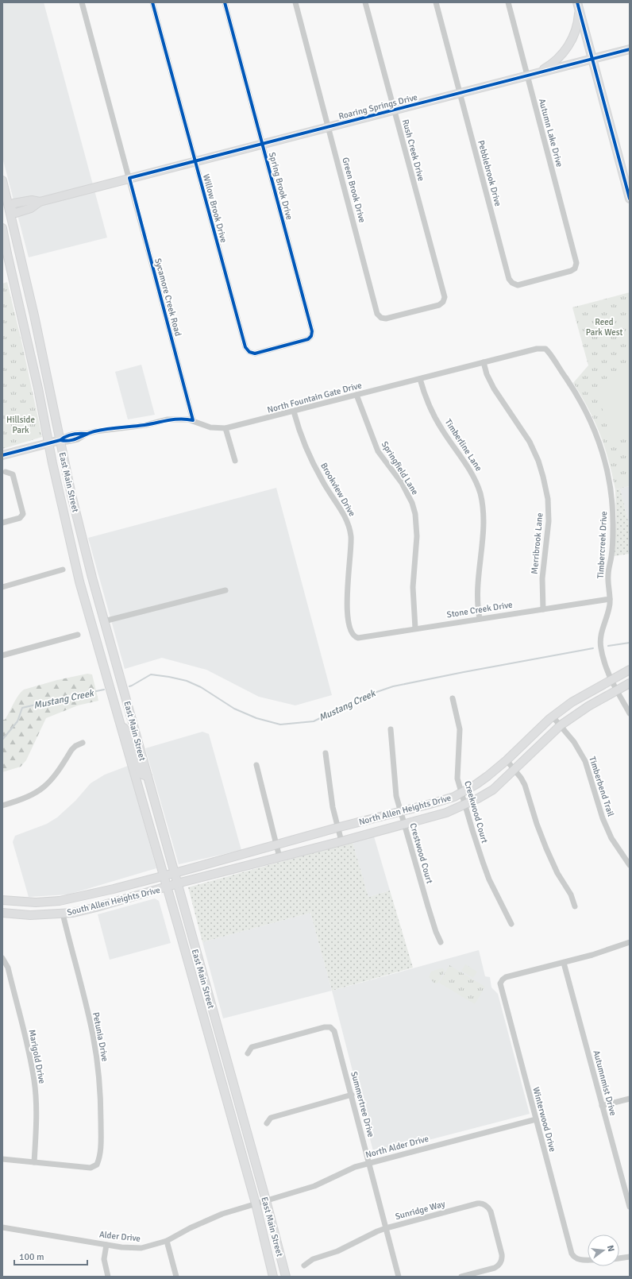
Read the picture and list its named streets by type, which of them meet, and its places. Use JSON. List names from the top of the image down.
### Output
{
  "streets": {
    "main road": [
      "Roaring Springs Drive",
      "East Main Street",
      "North Allen Heights Drive",
      "South Allen Heights Drive"
    ],
    "street": [
      "Autumn Lake Drive",
      "Rush Creek Drive",
      "Pebblebrook Drive",
      "Spring Brook Drive",
      "Green Brook Drive",
      "Willow Brook Drive",
      "Sycamore Creek Road",
      "North Fountain Gate Drive",
      "Timberline Lane",
      "Springfield Lane",
      "Brookview Drive",
      "Merribrook Lane",
      "Timbercreek Drive",
      "Stone Creek Drive",
      "Timberbend Trail",
      "Creekwood Court",
      "Crestwood Court",
      "Petunia Drive",
      "Marigold Drive",
      "Autumnmist Drive",
      "Summertree Drive",
      "Winterwood Drive",
      "North Alder Drive",
      "Sunridge Way",
      "Alder Drive"
    ]
  },
  "crossings": [
    ["Roaring Springs Drive", "Autumn Lake Drive"],
    ["Roaring Springs Drive", "Rush Creek Drive"],
    ["Roaring Springs Drive", "Pebblebrook Drive"],
    ["Roaring Springs Drive", "Spring Brook Drive"],
    ["Roaring Springs Drive", "Green Brook Drive"],
    ["Roaring Springs Drive", "Willow Brook Drive"],
    ["Roaring Springs Drive", "Sycamore Creek Road"],
    ["Roaring Springs Drive", "East Main Street"],
    ["Autumn Lake Drive", "Pebblebrook Drive"],
    ["Rush Creek Drive", "Green Brook Drive"],
    ["Spring Brook Drive", "Willow Brook Drive"],
    ["Sycamore Creek Road", "North Fountain Gate Drive"],
    ["North Fountain Gate Drive", "Timberline Lane"],
    ["North Fountain Gate Drive", "Springfield Lane"],
    ["North Fountain Gate Drive", "East Main Street"],
    ["North Fountain Gate Drive", "Brookview Drive"],
    ["North Fountain Gate Drive", "Merribrook Lane"],
    ["North Fountain Gate Drive", "Timbercreek Drive"],
    ["Timberline Lane", "Stone Creek Drive"],
    ["Springfield Lane", "Stone Creek Drive"],
    ["East Main Street", "North Allen Heights Drive"],
    ["East Main Street", "South Allen Heights Drive"],
    ["East Main Street", "North Alder Drive"],
    ["East Main Street", "Alder Drive"],
    ["Brookview Drive", "Stone Creek Drive"],
    ["Merribrook Lane", "Stone Creek Drive"],
    ["Timbercreek Drive", "Stone Creek Drive"],
    ["Timbercreek Drive", "North Allen Heights Drive"],
    ["Timberbend Trail", "North Allen Heights Drive"],
    ["North Allen Heights Drive", "Creekwood Court"],
    ["North Allen Heights Drive", "Crestwood Court"],
    ["North Allen Heights Drive", "South Allen Heights Drive"],
    ["South Allen Heights Drive", "Petunia Drive"],
    ["Petunia Drive", "Marigold Drive"],
    ["Autumnmist Drive", "Winterwood Drive"],
    ["Summertree Drive", "North Alder Drive"],
    ["Summertree Drive", "Sunridge Way"],
    ["Winterwood Drive", "North Alder Drive"],
    ["North Alder Drive", "Alder Drive"]
  ],
  "water": ["Mustang Creek"],
  "parks": ["Reed Park West", "Hillside Park"],
  "scale_bar": "100 m",
  "north": "right"
}
